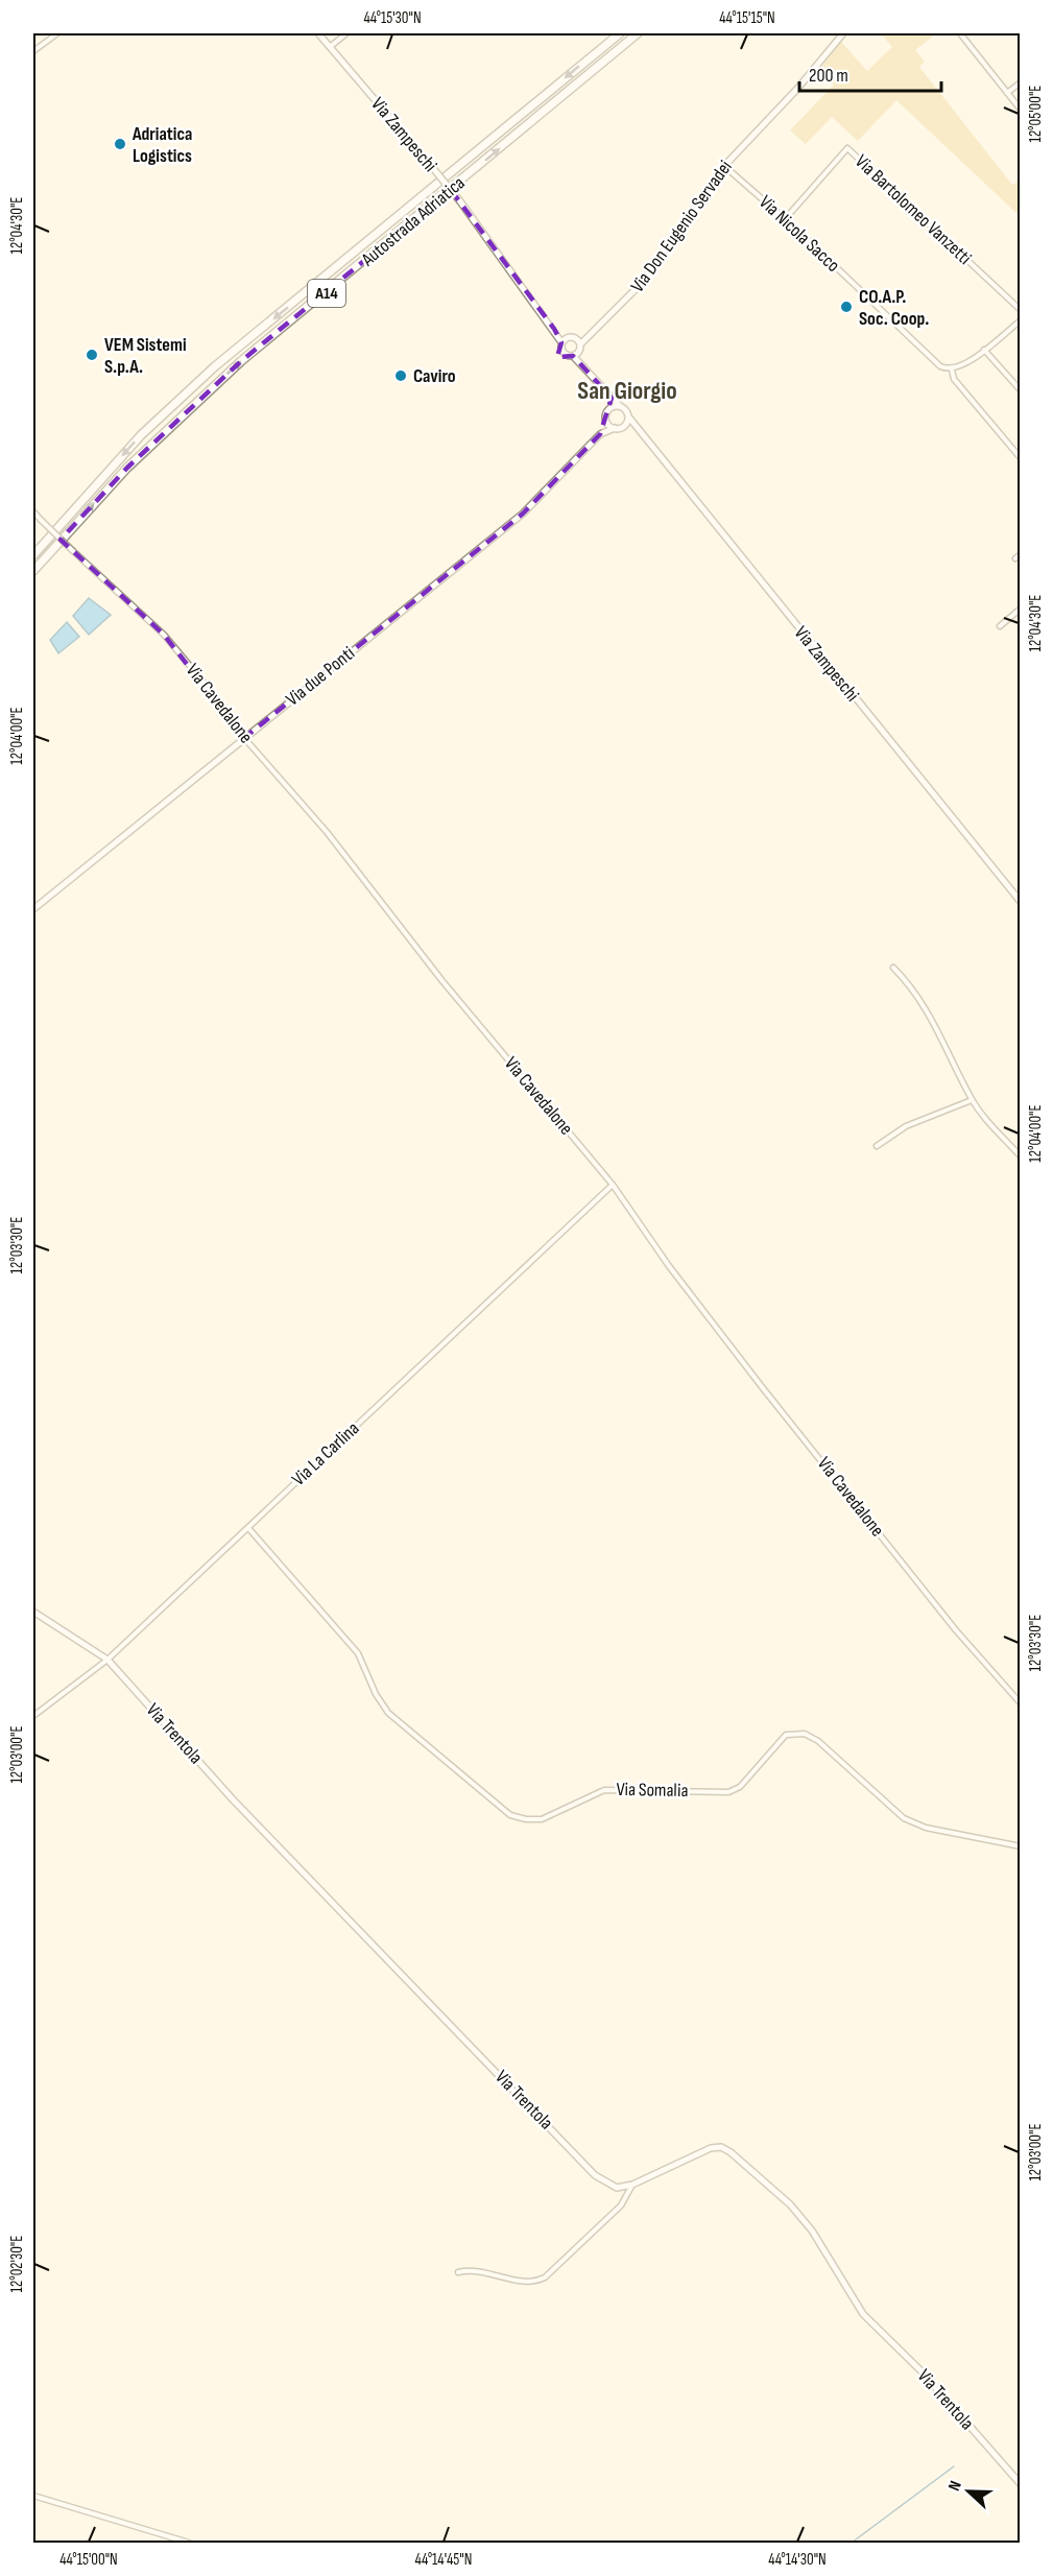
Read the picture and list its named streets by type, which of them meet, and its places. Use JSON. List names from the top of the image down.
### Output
{
  "streets": {
    "highway": ["Autostrada Adriatica", "A14"],
    "street": [
      "Via Zampeschi",
      "Via Bartolomeo Vanzetti",
      "Via Don Eugenio Servadei",
      "Via Nicola Sacco",
      "Via due Ponti",
      "Via Cavedalone",
      "Via La Carlina",
      "Via Trentola",
      "Via Somalia"
    ]
  },
  "crossings": [
    ["Via Zampeschi", "Via Don Eugenio Servadei"],
    ["Via Zampeschi", "Via due Ponti"],
    ["Via Bartolomeo Vanzetti", "Via Nicola Sacco"],
    ["Via Don Eugenio Servadei", "Via Nicola Sacco"],
    ["Via due Ponti", "Via Cavedalone"],
    ["Via Cavedalone", "Via La Carlina"],
    ["Via La Carlina", "Via Trentola"],
    ["Via La Carlina", "Via Somalia"]
  ],
  "districts": ["San Giorgio"],
  "places": [
    "Adriatica Logistics",
    "CO.A.P. Soc. Coop.",
    "VEM Sistemi S.p.A.",
    "Caviro"
  ],
  "scale_bar": "200 m",
  "north": "left",
  "coordinates": [
    "44°15'30\"N",
    "44°15'15\"N",
    "12°05'00\"E",
    "12°04'30\"E",
    "12°04'00\"E",
    "12°03'30\"E",
    "12°03'00\"E",
    "12°02'30\"E",
    "44°15'00\"N",
    "44°14'45\"N",
    "44°14'30\"N"
  ]
}
